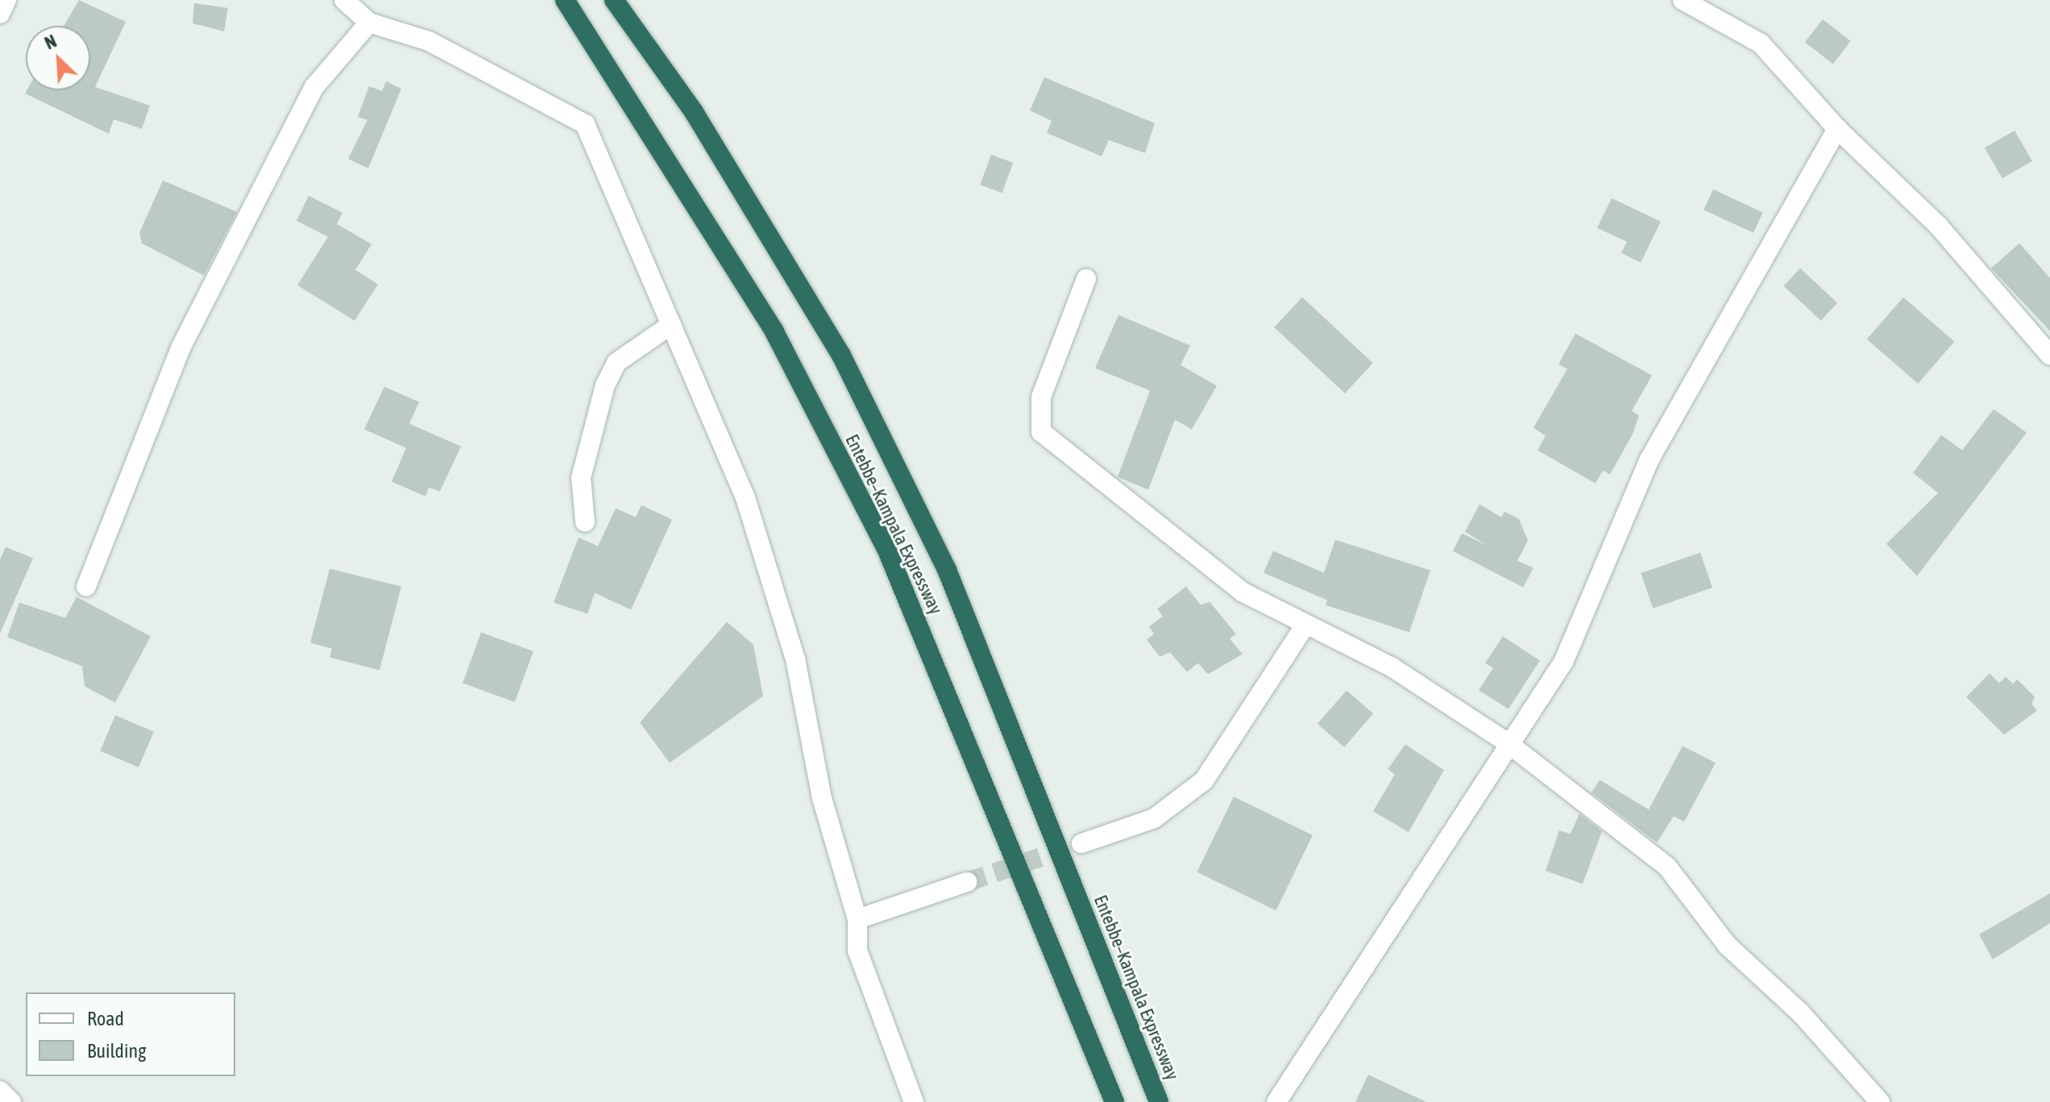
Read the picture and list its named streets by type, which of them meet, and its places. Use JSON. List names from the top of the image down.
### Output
{
  "streets": {
    "highway": ["Entebbe–Kampala Expressway"]
  },
  "legend": ["Road", "Building"],
  "north": "top left"
}
